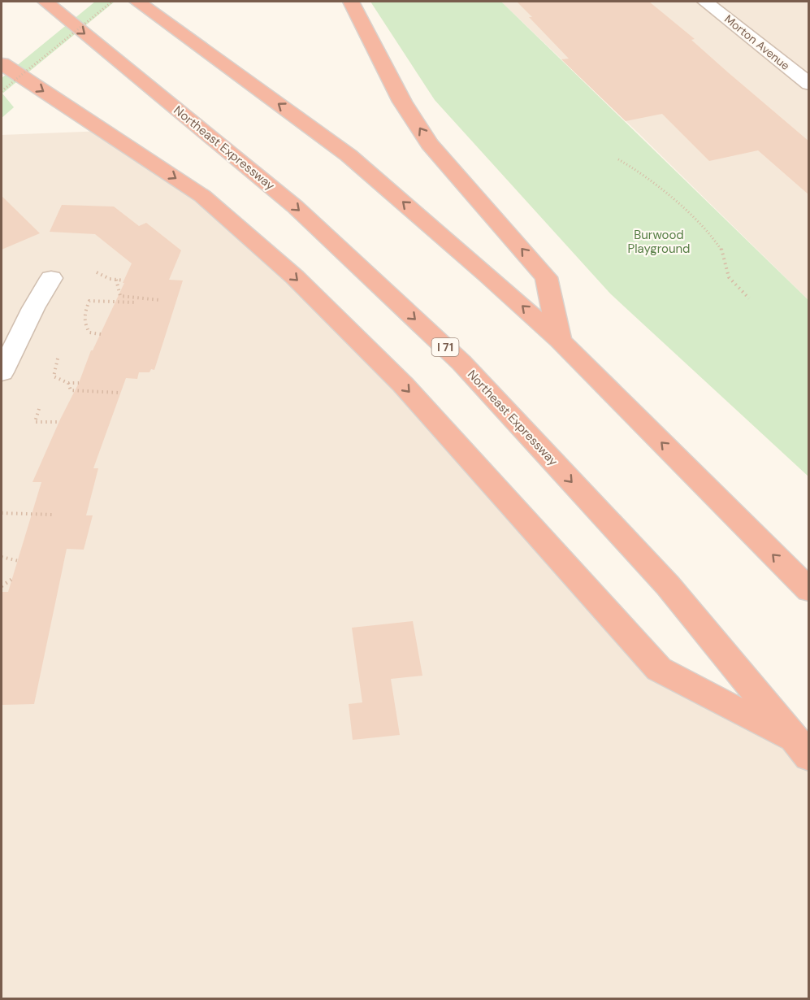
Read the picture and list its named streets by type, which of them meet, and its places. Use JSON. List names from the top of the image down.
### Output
{
  "streets": {
    "highway": ["Northeast Expressway", "I 71"],
    "street": ["Morton Avenue"]
  },
  "parks": ["Burwood Playground"]
}
